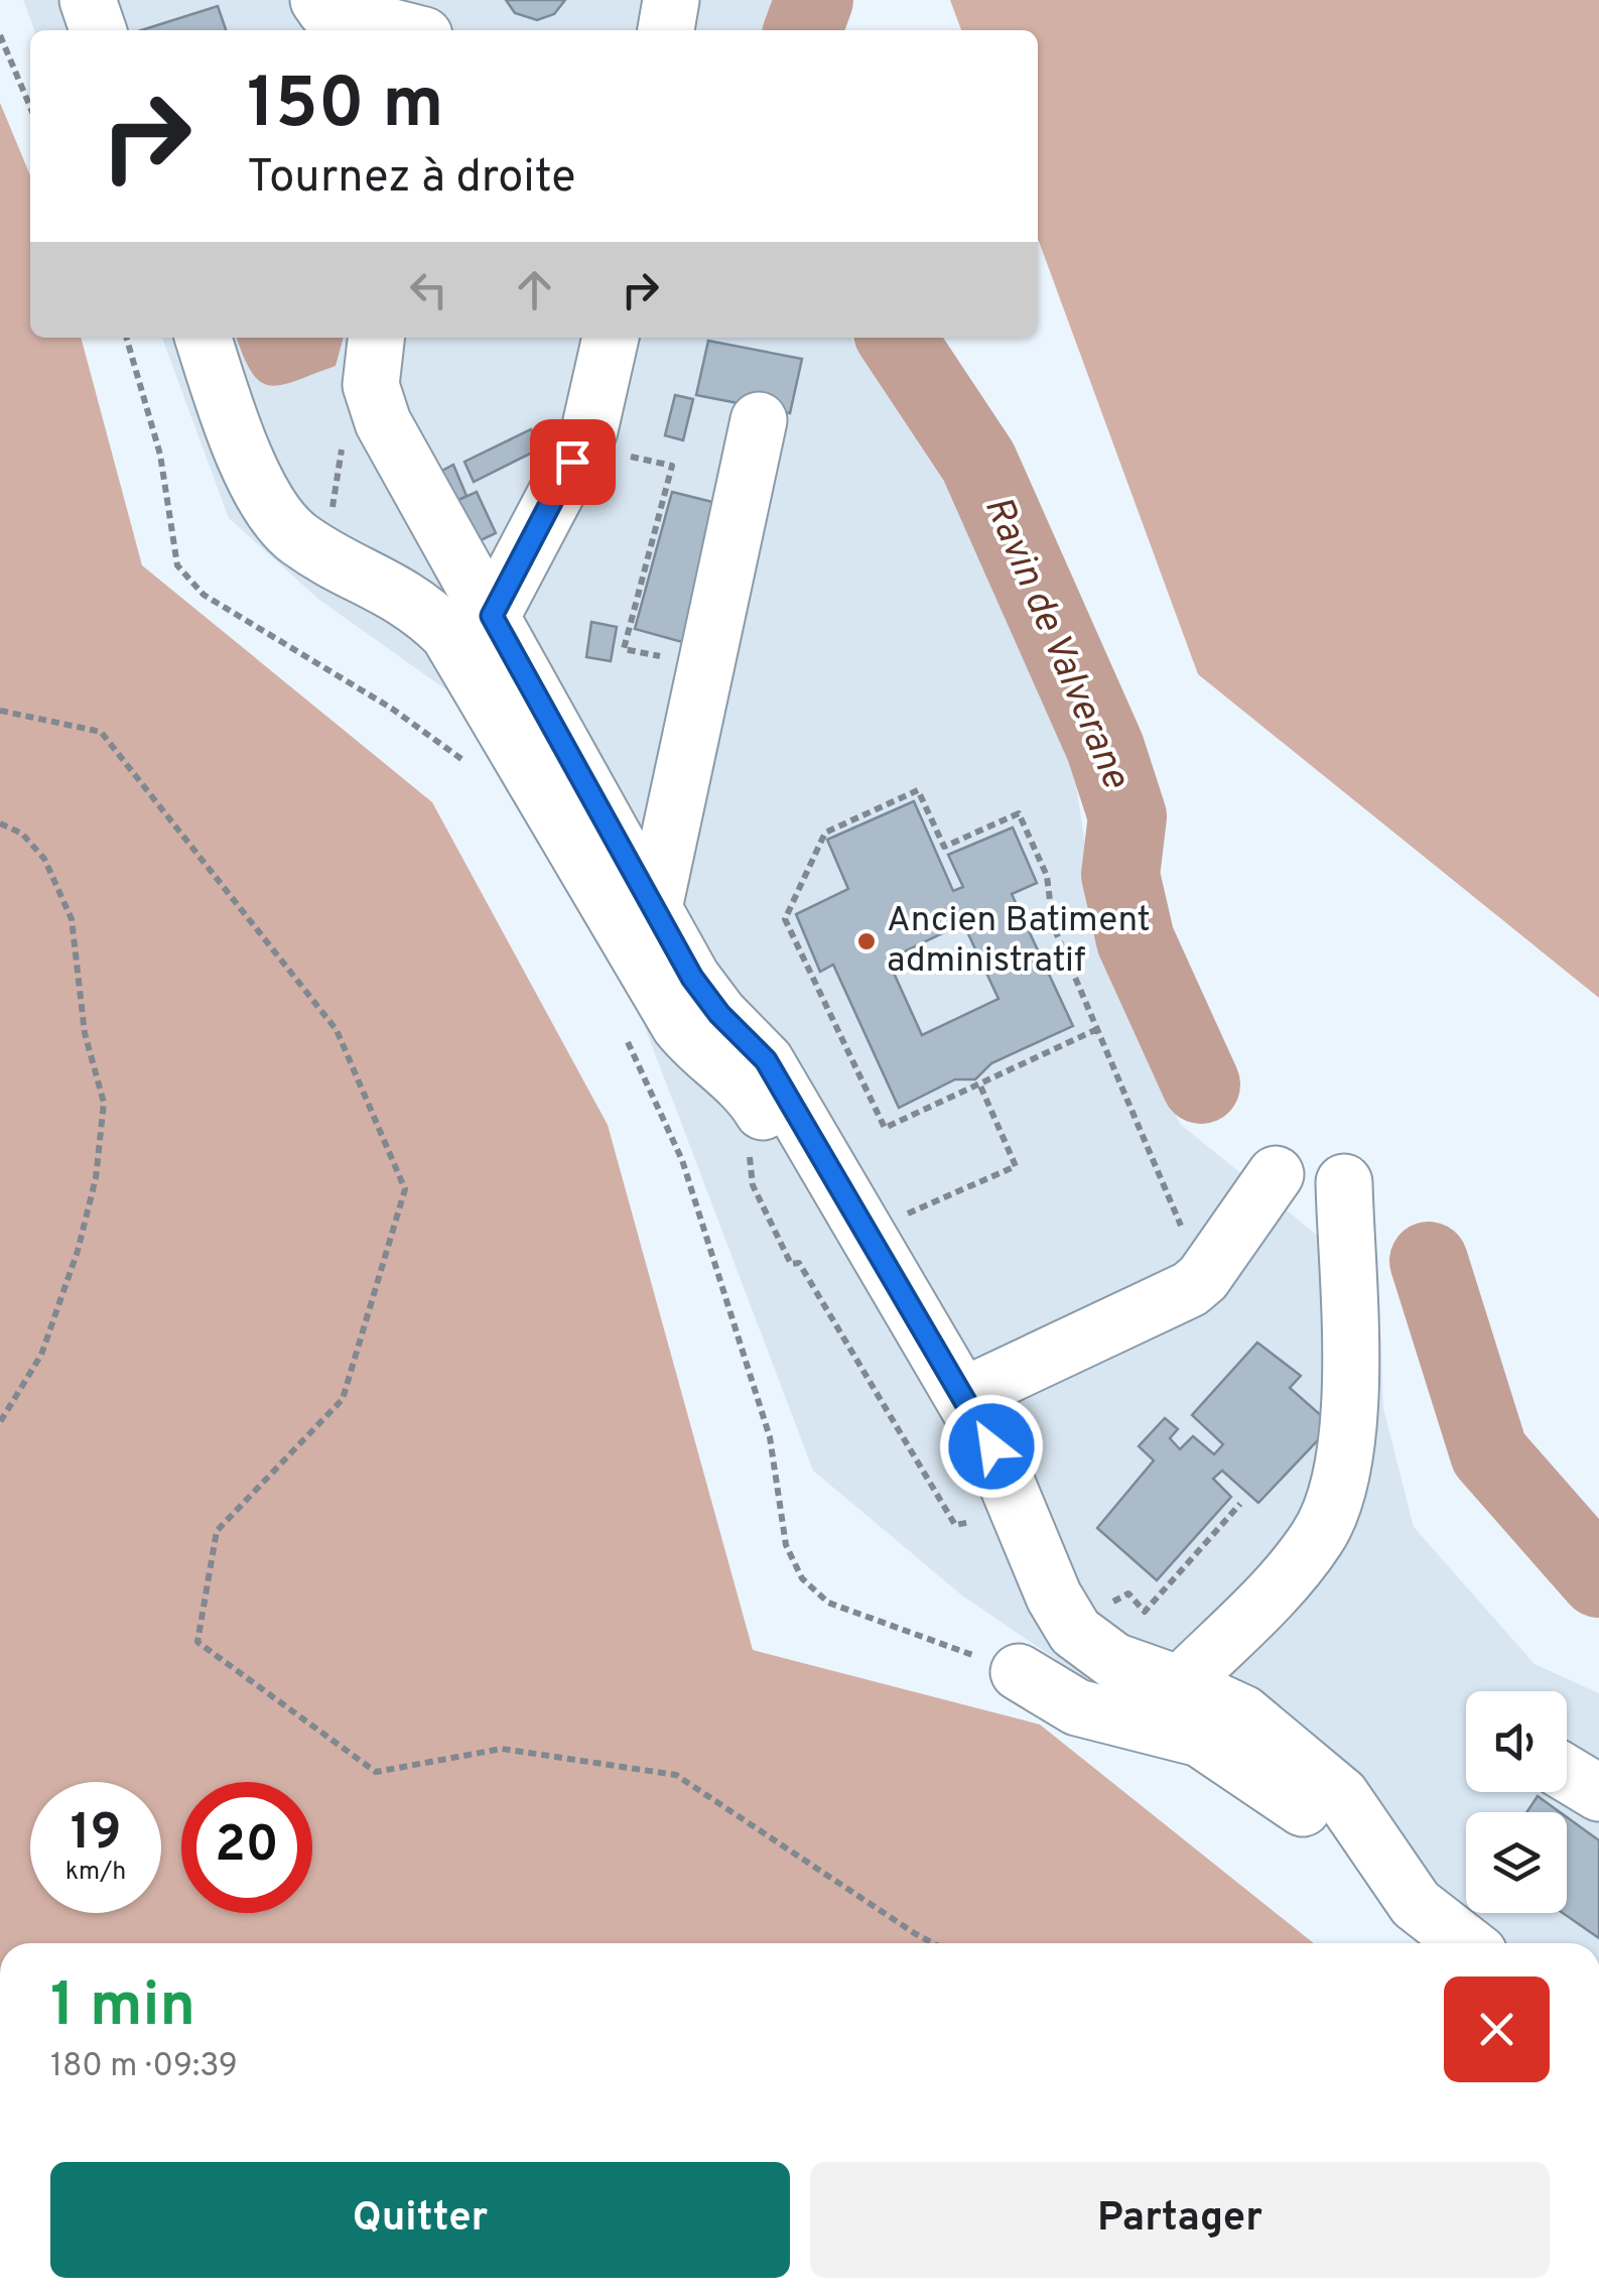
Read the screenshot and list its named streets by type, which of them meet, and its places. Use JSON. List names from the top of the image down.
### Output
{
  "water": ["Ravin de Valverane"],
  "places": ["Ancien Batiment administratif"],
  "page": {
    "turn": ["150 m", "Tournez à droite"],
    "speed": "19 km/h",
    "limit": "20",
    "heading": ["1 min", "180 m · 09:39"],
    "buttons": ["Quitter", "Partager"]
  }
}
